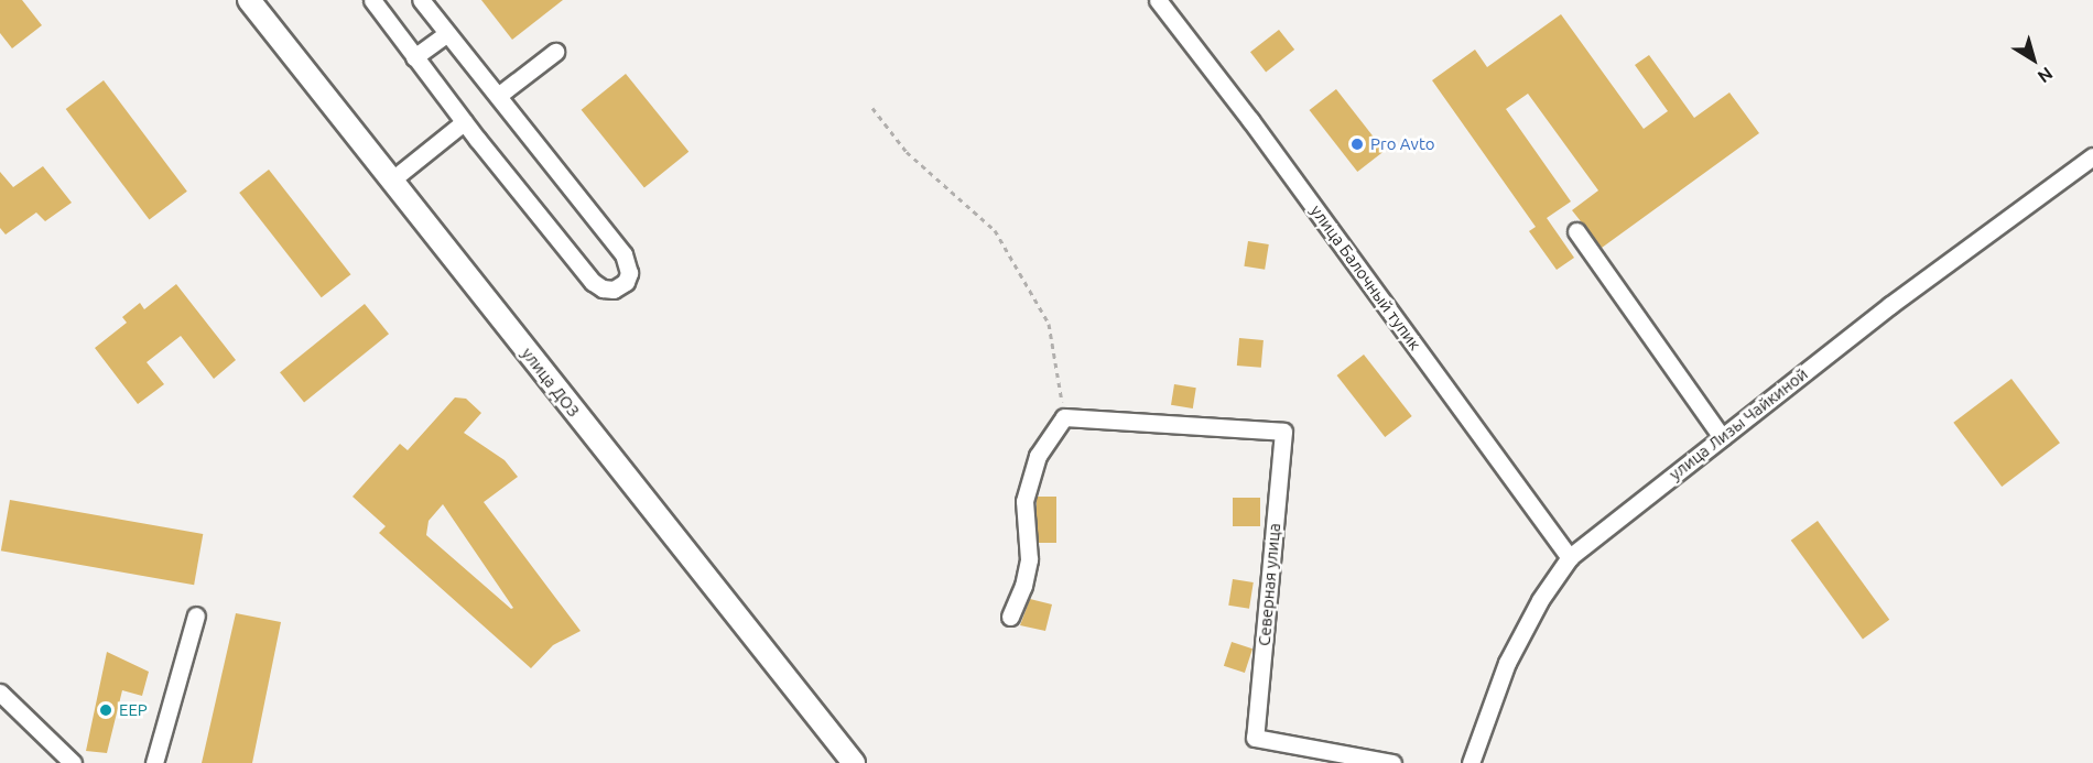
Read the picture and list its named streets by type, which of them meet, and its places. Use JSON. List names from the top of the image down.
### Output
{
  "streets": {
    "main road": ["улица ДОЗ"],
    "street": ["улица Балочный тупик", "улица Лизы Чайкиной", "Северная улица"]
  },
  "crossings": [
    ["улица Балочный тупик", "улица Лизы Чайкиной"]
  ],
  "places": ["Pro Аvto", "EEP"],
  "north": "bottom right"
}
